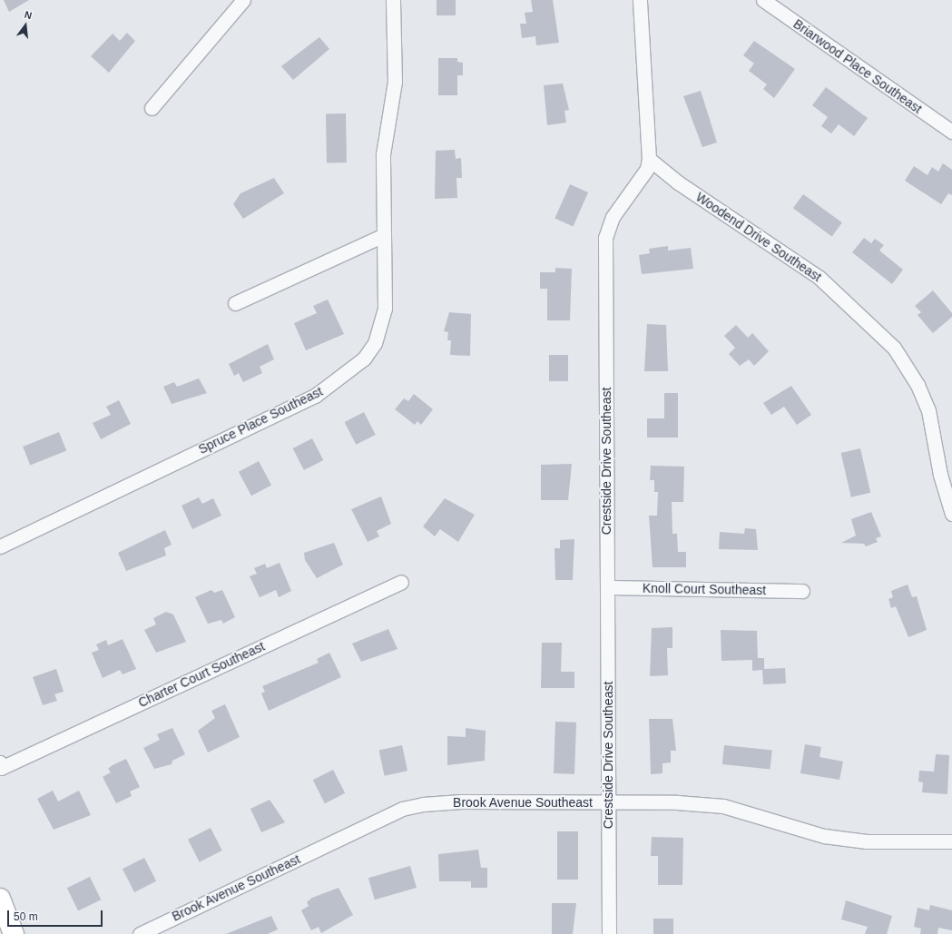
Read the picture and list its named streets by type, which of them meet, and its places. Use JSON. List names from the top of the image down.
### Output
{
  "streets": {
    "street": [
      "Briarwood Place Southeast",
      "Woodend Drive Southeast",
      "Spruce Place Southeast",
      "Crestside Drive Southeast",
      "Knoll Court Southeast",
      "Charter Court Southeast",
      "Brook Avenue Southeast"
    ]
  },
  "crossings": [
    ["Woodend Drive Southeast", "Crestside Drive Southeast"],
    ["Crestside Drive Southeast", "Knoll Court Southeast"],
    ["Crestside Drive Southeast", "Brook Avenue Southeast"]
  ],
  "scale_bar": "50 m",
  "north": "top"
}
